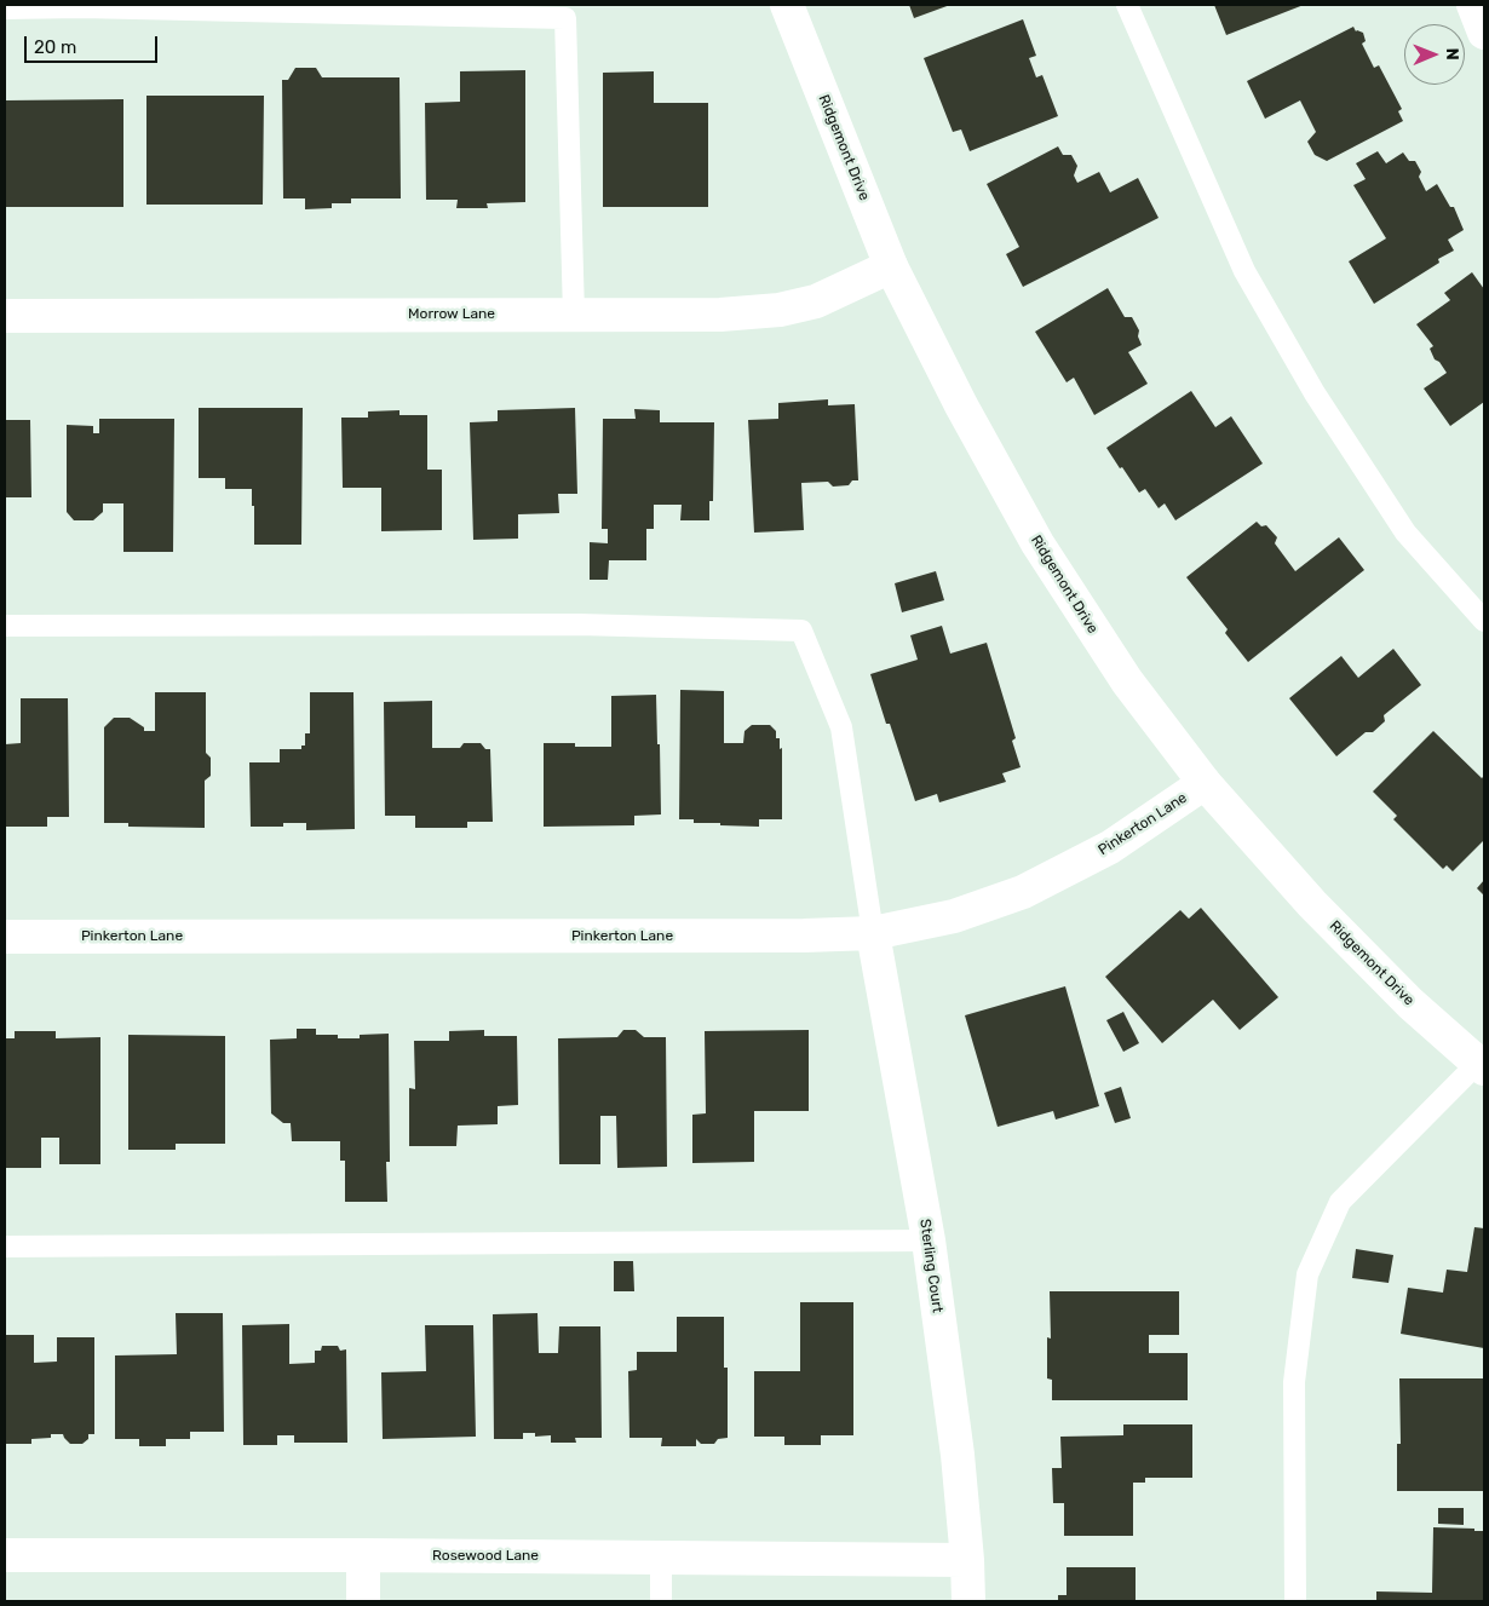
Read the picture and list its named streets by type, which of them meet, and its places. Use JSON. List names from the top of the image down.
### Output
{
  "streets": {
    "street": [
      "Ridgemont Drive",
      "Morrow Lane",
      "Pinkerton Lane",
      "Sterling Court",
      "Rosewood Lane"
    ]
  },
  "crossings": [
    ["Ridgemont Drive", "Morrow Lane"],
    ["Ridgemont Drive", "Pinkerton Lane"],
    ["Pinkerton Lane", "Sterling Court"],
    ["Sterling Court", "Rosewood Lane"]
  ],
  "scale_bar": "20 m",
  "north": "right"
}
